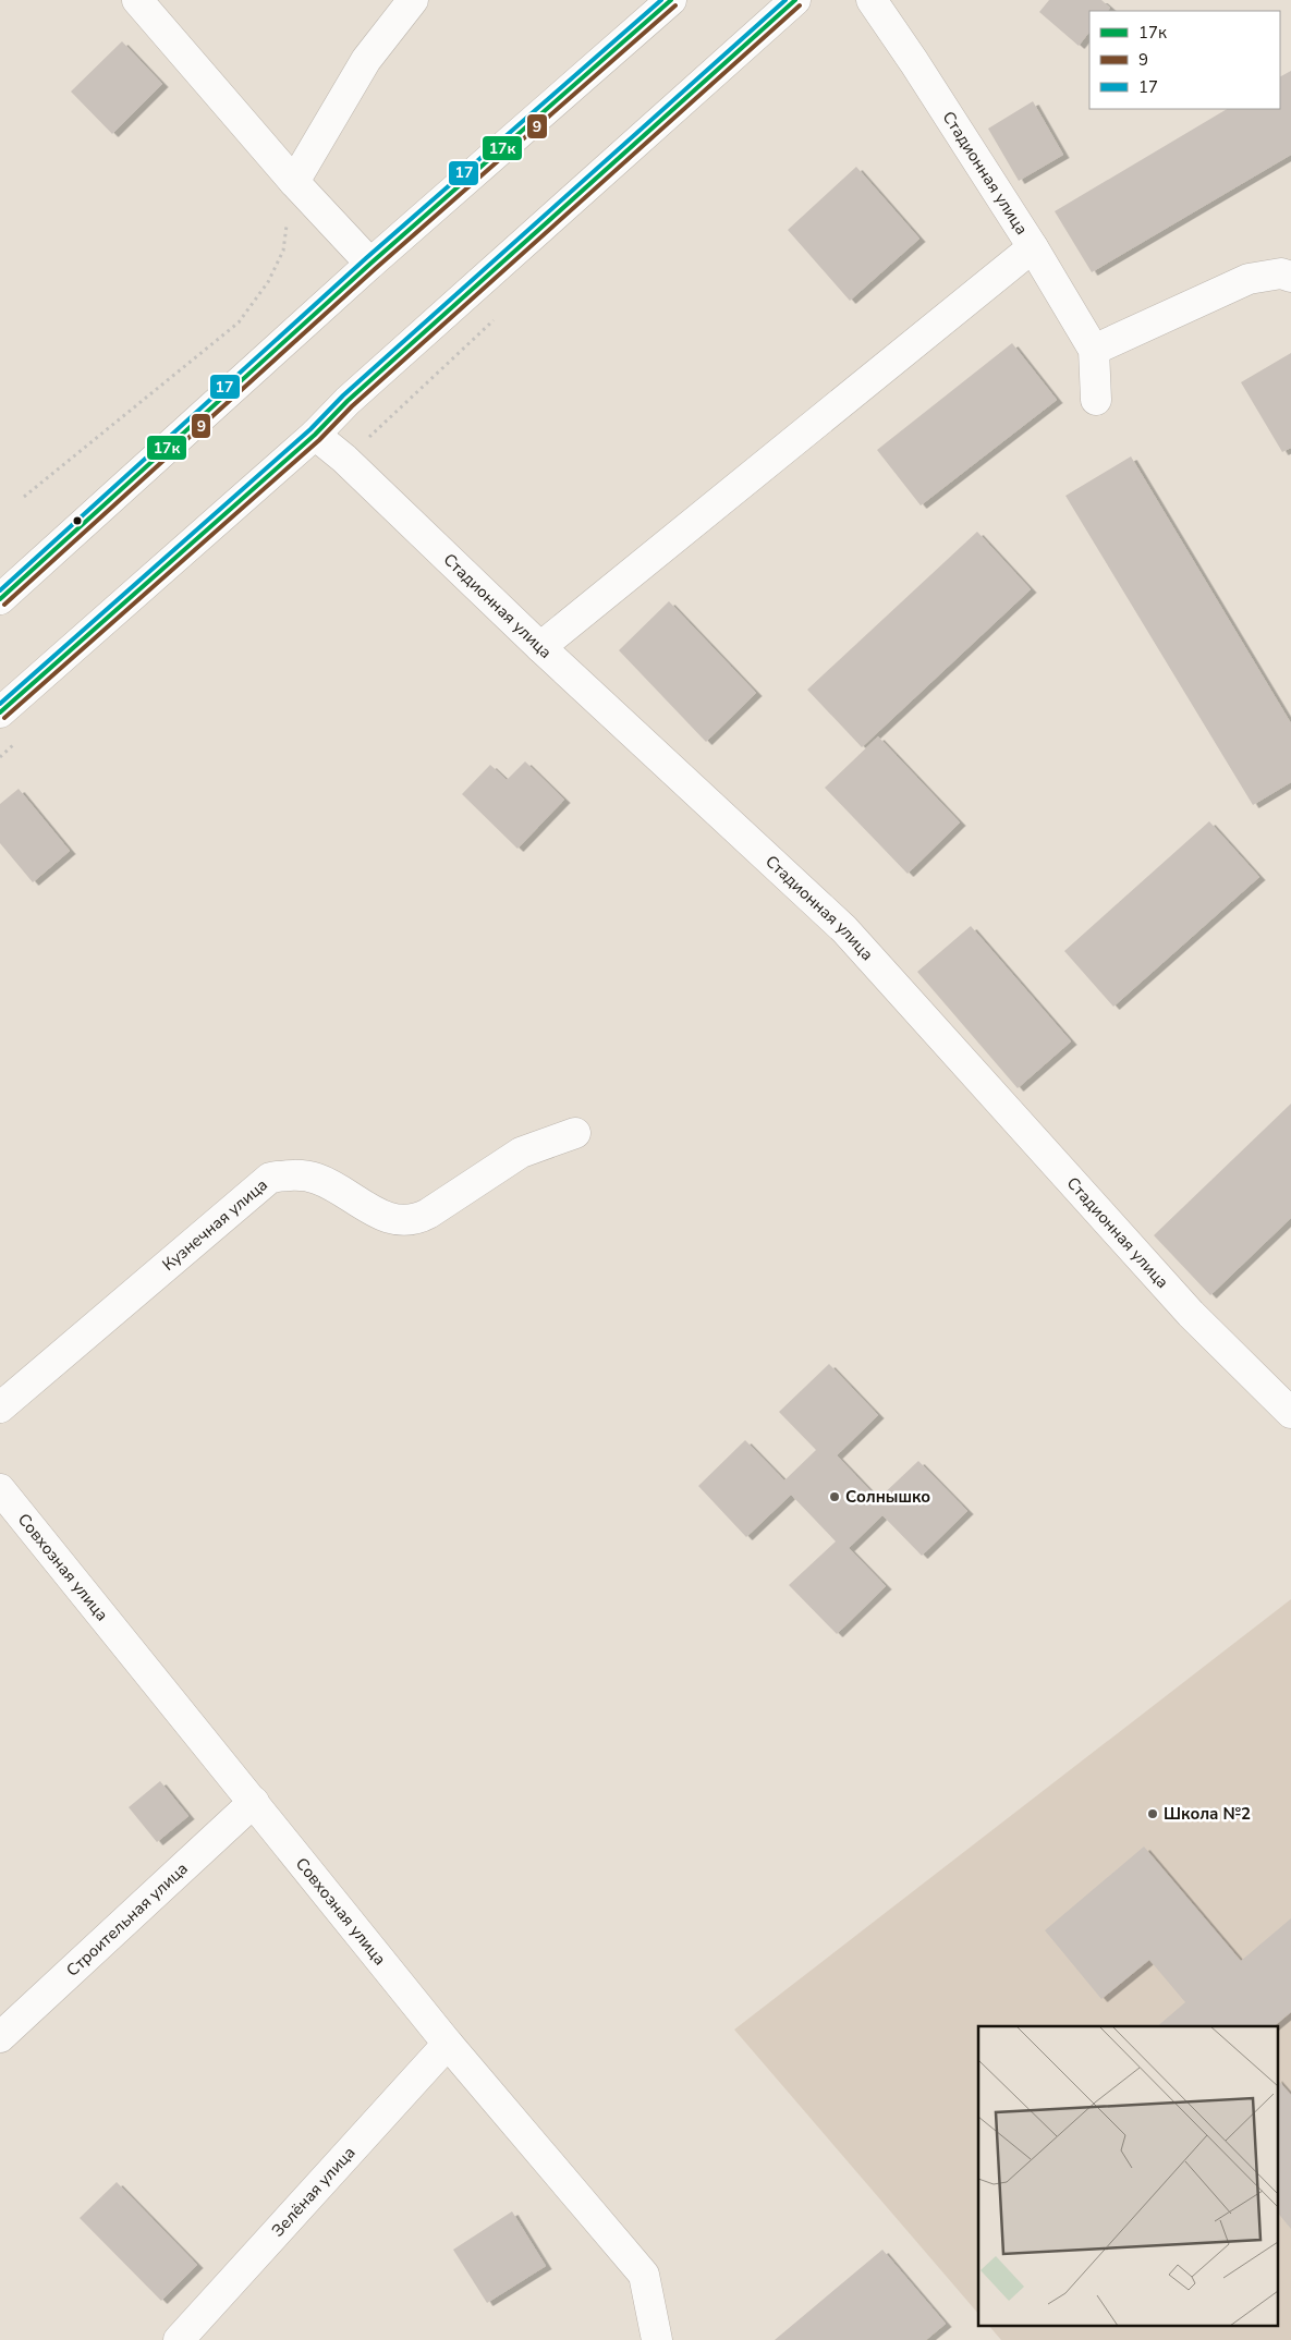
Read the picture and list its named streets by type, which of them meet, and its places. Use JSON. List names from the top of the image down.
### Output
{
  "streets": {
    "street": [
      "Стадионная улица",
      "Кузнечная улица",
      "Совхозная улица",
      "Строительная улица",
      "Зелёная улица"
    ]
  },
  "crossings": [
    ["Совхозная улица", "Строительная улица"],
    ["Совхозная улица", "Зелёная улица"]
  ],
  "places": ["Солнышко", "Школа №2"],
  "lines": ["transit line 17к", "transit line 17", "transit line 9"],
  "legend": ["17к", "9", "17"]
}
